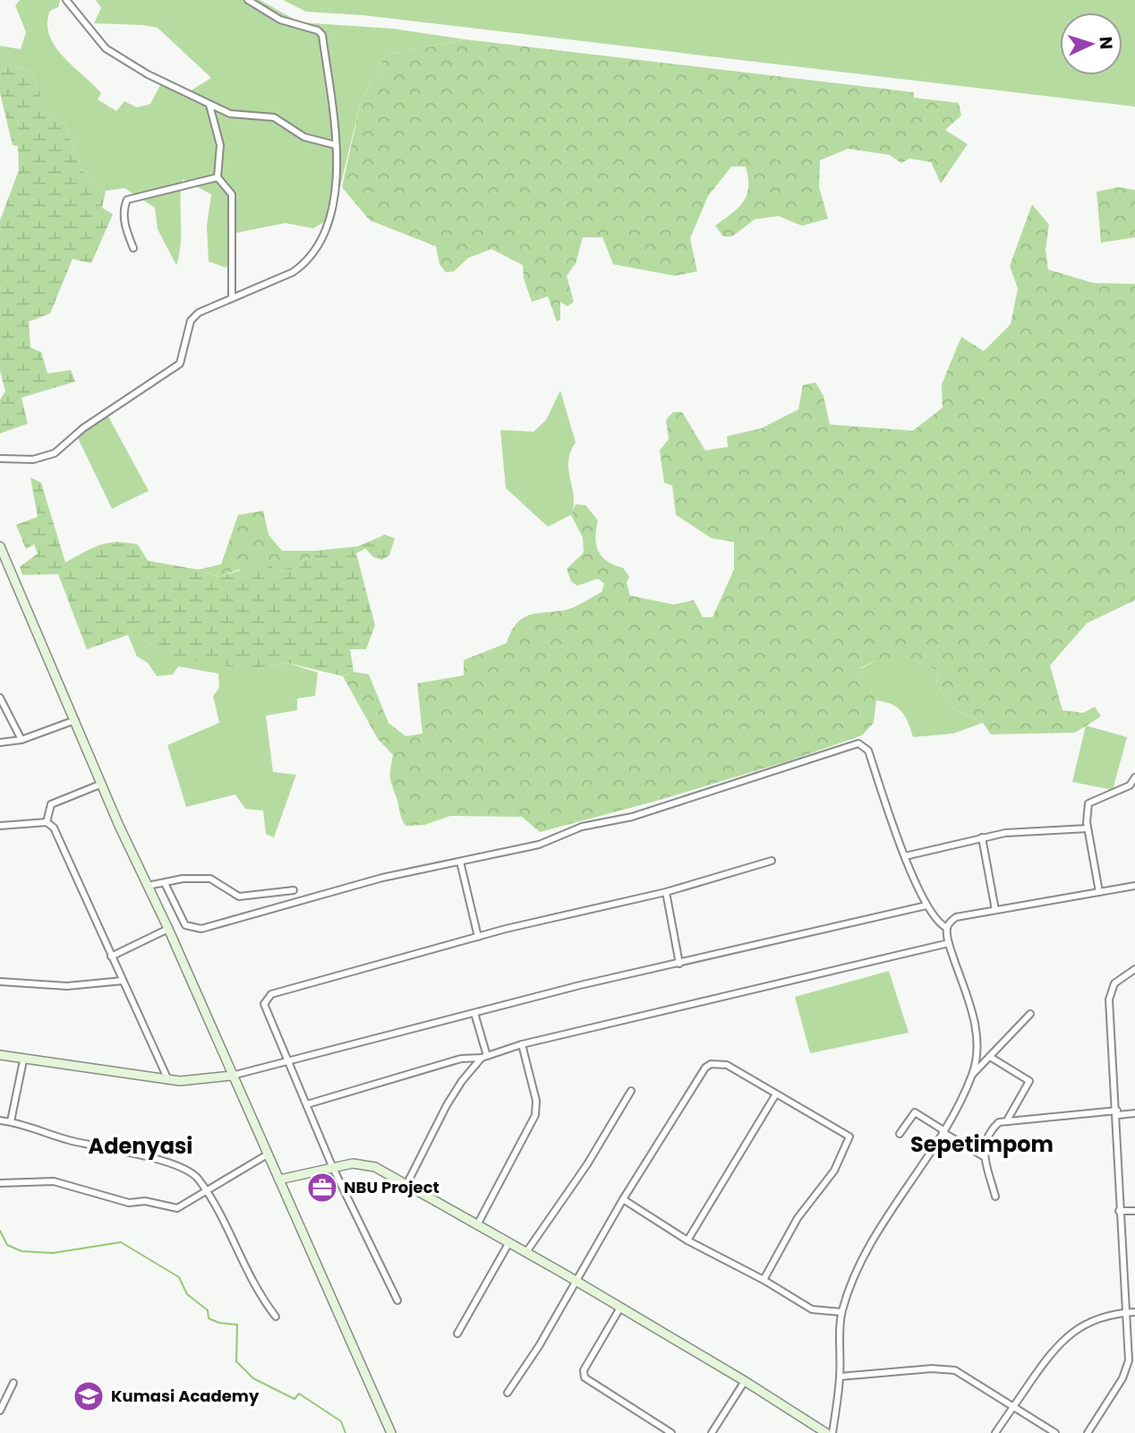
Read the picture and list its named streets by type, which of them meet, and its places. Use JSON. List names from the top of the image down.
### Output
{
  "districts": ["Sepetimpom", "Adenyasi"],
  "places": {
    "office": ["NBU Project"],
    "school or university": ["Kumasi Academy"]
  },
  "north": "right"
}
